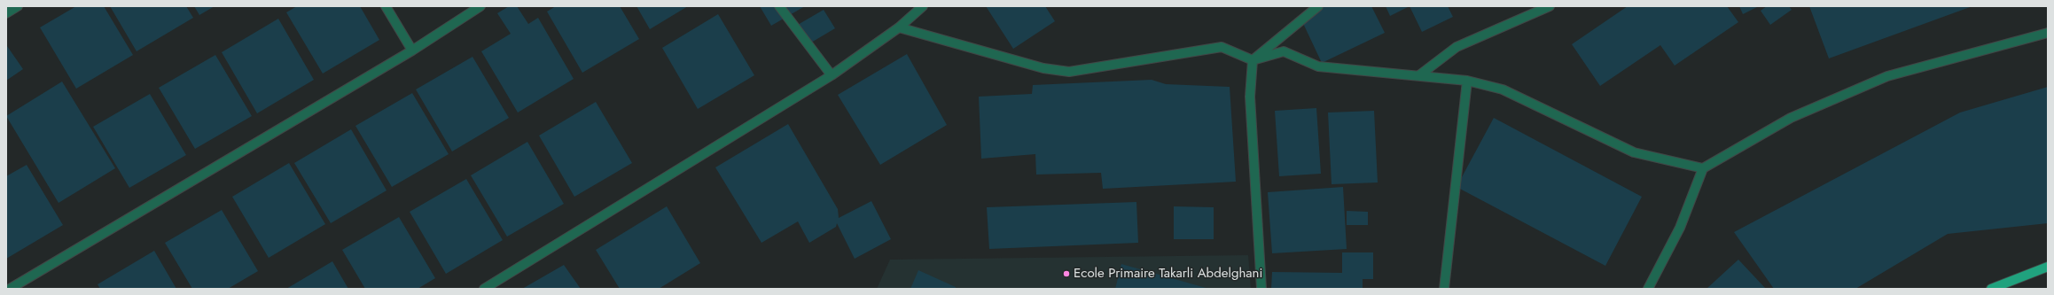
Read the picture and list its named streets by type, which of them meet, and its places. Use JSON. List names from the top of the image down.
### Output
{
  "places": ["Ecole Primaire Takarli Abdelghani"]
}
